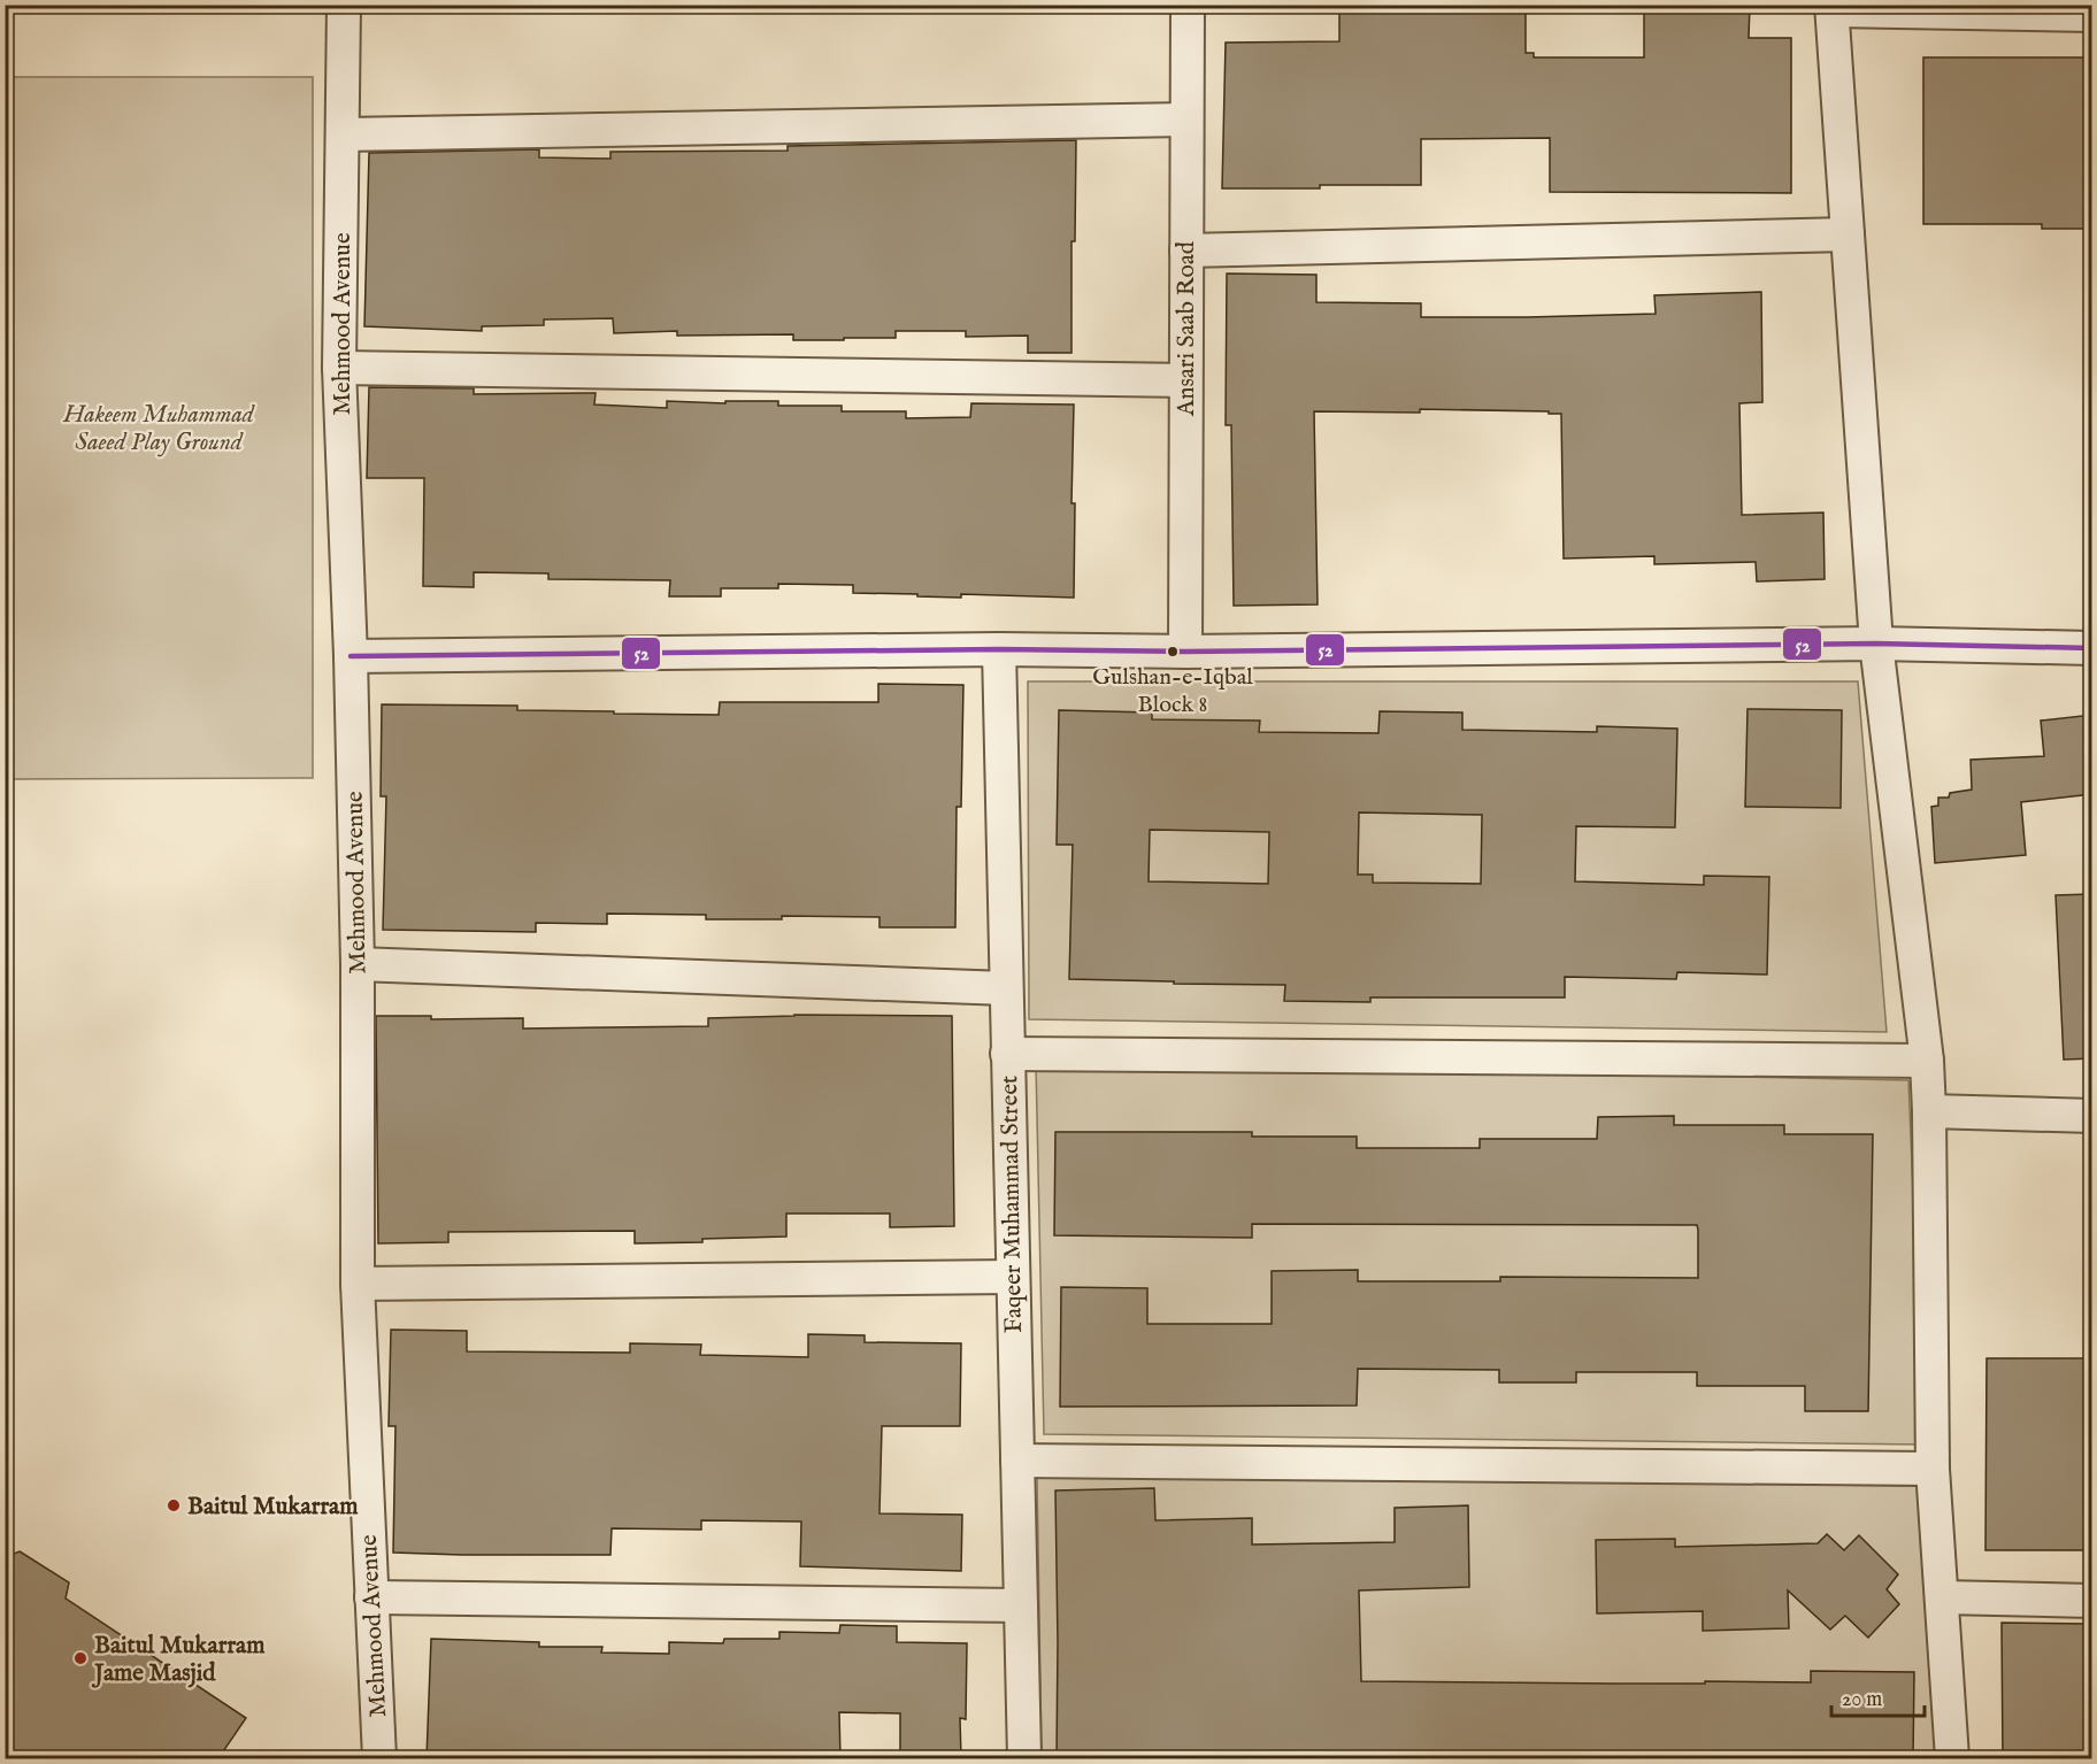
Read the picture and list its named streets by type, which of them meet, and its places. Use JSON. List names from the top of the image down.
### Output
{
  "streets": {
    "street": ["Mehmood Avenue", "Ansari Saab Road", "Faqeer Muhammad Street"]
  },
  "parks": ["Hakeem Muhammad Saeed Play Ground"],
  "places": ["Gulshan-e-Iqbal Block 8", "Baitul Mukarram", "Baitul Mukarram Jame Masjid"],
  "lines": ["transit line 52"],
  "scale_bar": "20 m"
}
